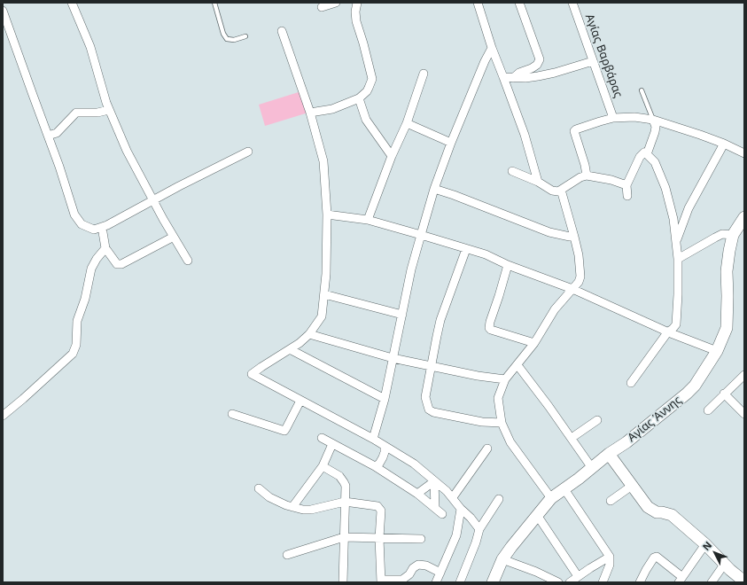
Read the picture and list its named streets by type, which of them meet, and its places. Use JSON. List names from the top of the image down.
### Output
{
  "streets": {
    "street": ["Αγίας Βαρβάρας", "Αγίας Άννης"]
  },
  "north": "top left"
}
